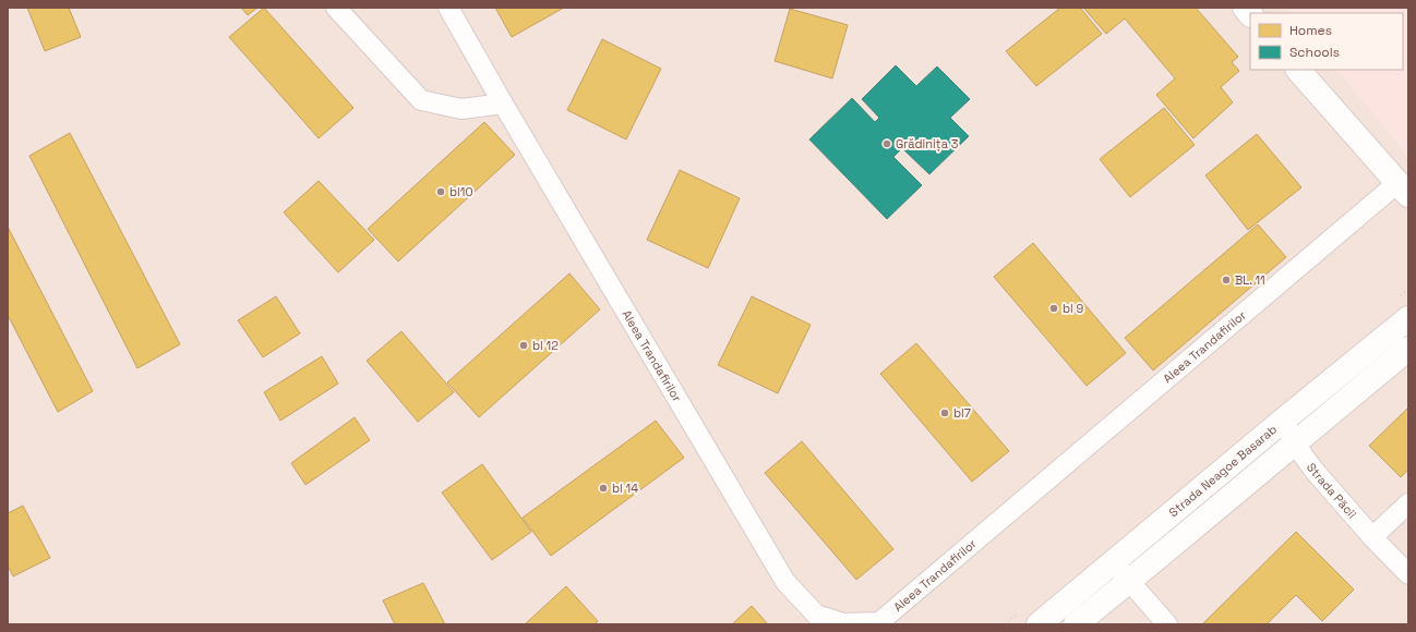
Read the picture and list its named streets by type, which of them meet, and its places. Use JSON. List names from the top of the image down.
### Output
{
  "streets": {
    "street": ["Aleea Trandafirilor", "Strada Neagoe Basarab", "Strada Păcii"]
  },
  "crossings": [
    ["Strada Neagoe Basarab", "Strada Păcii"]
  ],
  "places": [
    "Grădinița 3",
    "bl10",
    "BL. 11",
    "bl 9",
    "bl 12",
    "bl7",
    "bl 14"
  ],
  "legend": ["Homes", "Schools"]
}
